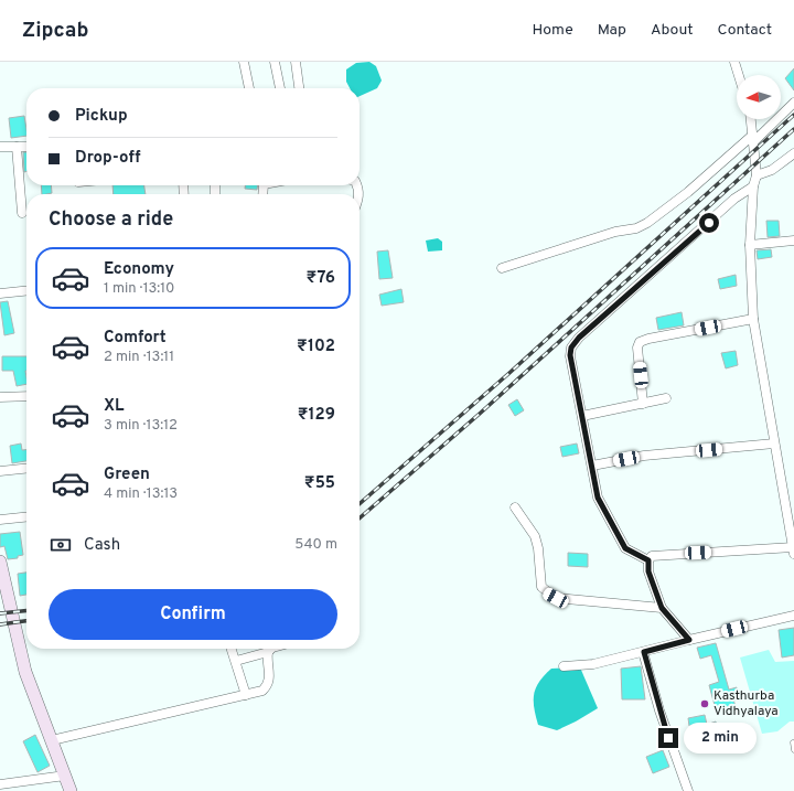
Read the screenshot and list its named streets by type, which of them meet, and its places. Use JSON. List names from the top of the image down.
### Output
{
  "places": ["Kasthurba Vidhyalaya"],
  "north": "left",
  "page": {
    "header": "Zipcab",
    "nav": [
      "Home",
      "Map",
      "About",
      "Contact"
    ],
    "banner": ["Pickup", "Drop-off"],
    "heading": "Choose a ride",
    "list": [
      {
        "name": "Economy",
        "note": "1 min · 13:10",
        "value": "₹76"
      },
      {
        "name": "Comfort",
        "note": "2 min · 13:11",
        "value": "₹102"
      },
      {
        "name": "XL",
        "note": "3 min · 13:12",
        "value": "₹129"
      },
      {
        "name": "Green",
        "note": "4 min · 13:13",
        "value": "₹55"
      }
    ],
    "pay": ["Cash", "540 m"],
    "buttons": "Confirm",
    "bubble": "2 min"
  }
}
